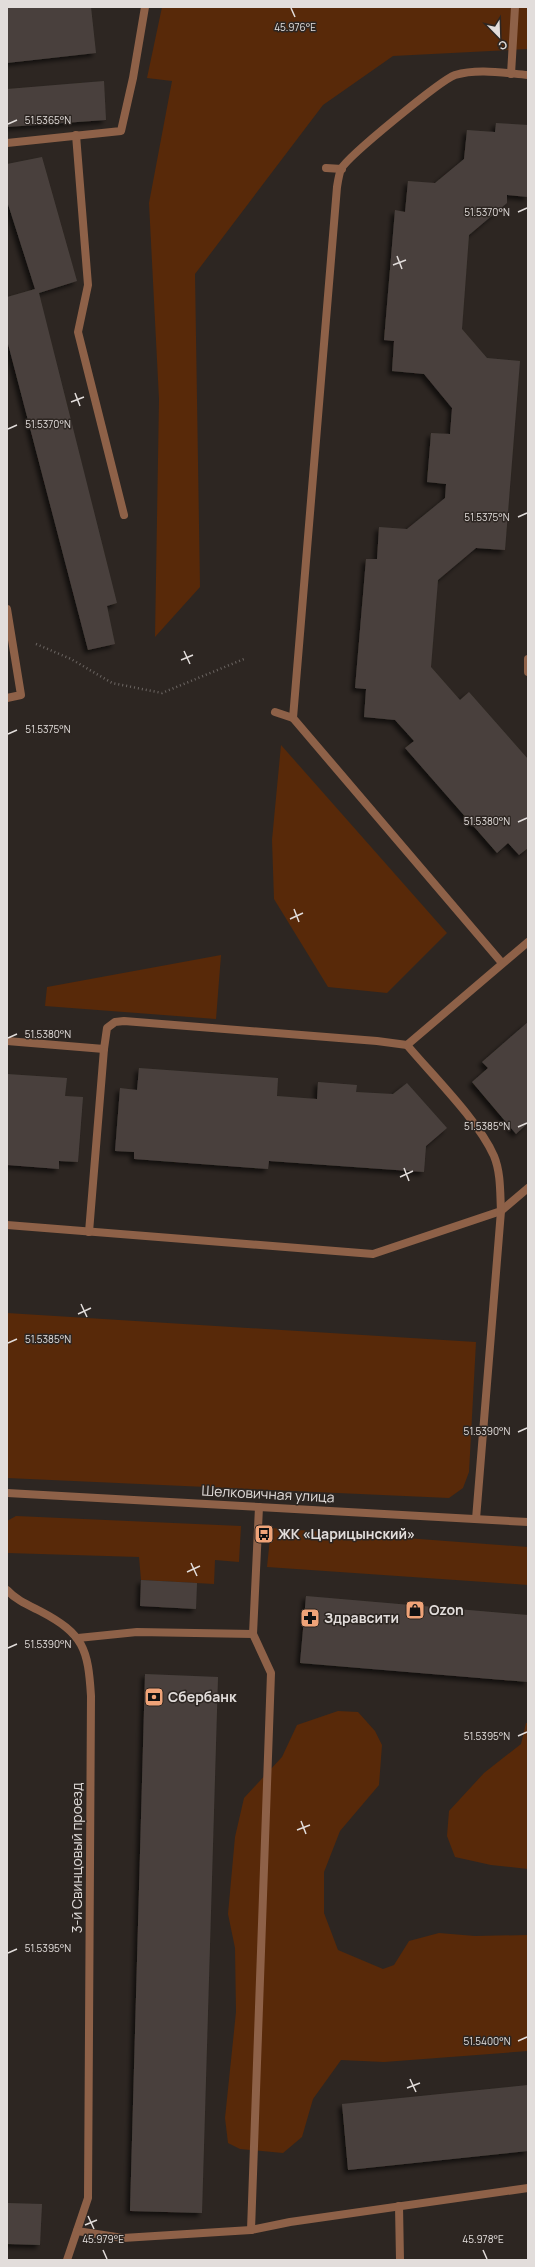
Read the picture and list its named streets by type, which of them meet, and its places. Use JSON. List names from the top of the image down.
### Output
{
  "streets": {
    "street": ["Шелковичная улица", "3-й Свинцовый проезд"]
  },
  "places": {
    "bus stop": ["ЖК «Царицынский»"],
    "shop": ["Ozon"],
    "pharmacy": ["Здравсити"],
    "bank": ["Сбербанк"]
  },
  "north": "bottom right",
  "coordinates": [
    "45.976°E",
    "51.5365°N",
    "51.5370°N",
    "51.5375°N",
    "51.5380°N",
    "51.5385°N",
    "51.5390°N",
    "51.5395°N",
    "51.5400°N",
    "45.979°E",
    "45.978°E"
  ]
}
